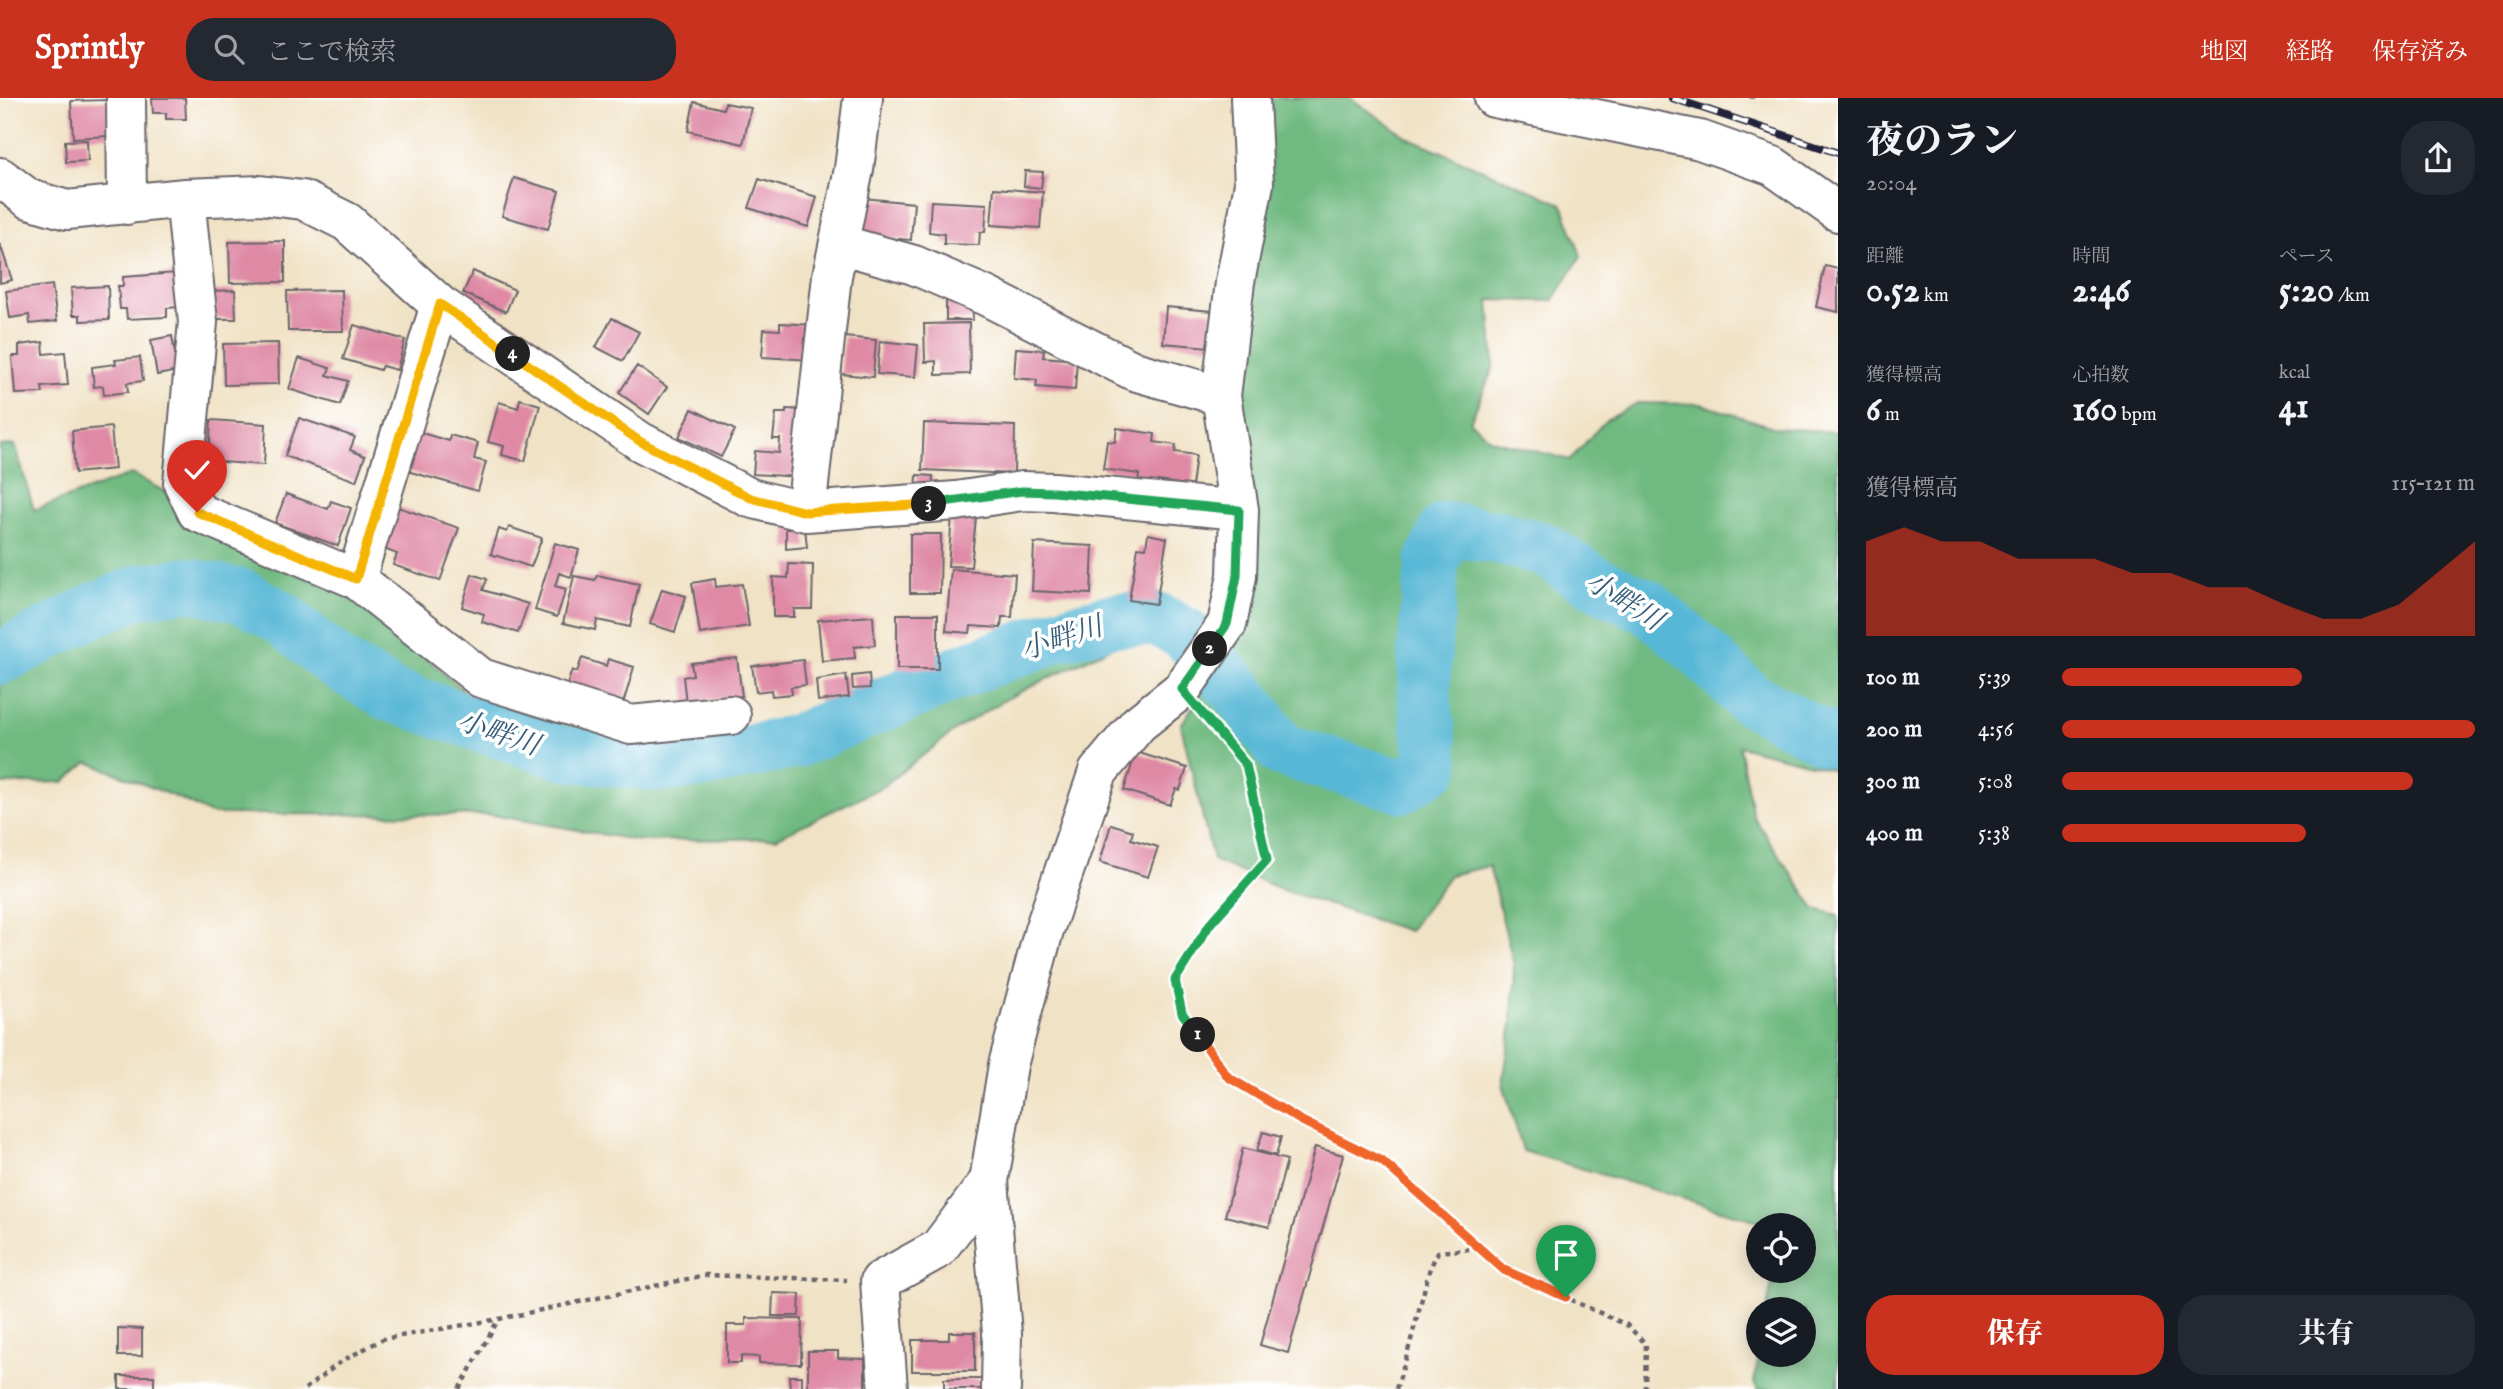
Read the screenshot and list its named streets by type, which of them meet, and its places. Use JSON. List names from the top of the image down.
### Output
{
  "water": ["小畔川"],
  "page": {
    "header": "Sprintly",
    "search": "ここで検索",
    "nav": ["地図", "経路", "保存済み"],
    "heading": ["夜のラン", "20:04"],
    "stats": [
      ["距離", "0.52 km"],
      ["時間", "2:46"],
      ["ペース", "5:20 /km"],
      ["獲得標高", "6 m"],
      ["心拍数", "160 bpm"],
      ["kcal", "41"]
    ],
    "pins": [
      "4",
      "3",
      "2",
      "1"
    ],
    "chart": ["獲得標高", "115–121 m"],
    "list": [
      {
        "name": "100 m",
        "note": "5:39"
      },
      {
        "name": "200 m",
        "note": "4:56"
      },
      {
        "name": "300 m",
        "note": "5:08"
      },
      {
        "name": "400 m",
        "note": "5:38"
      }
    ],
    "buttons": ["保存", "共有"]
  }
}
